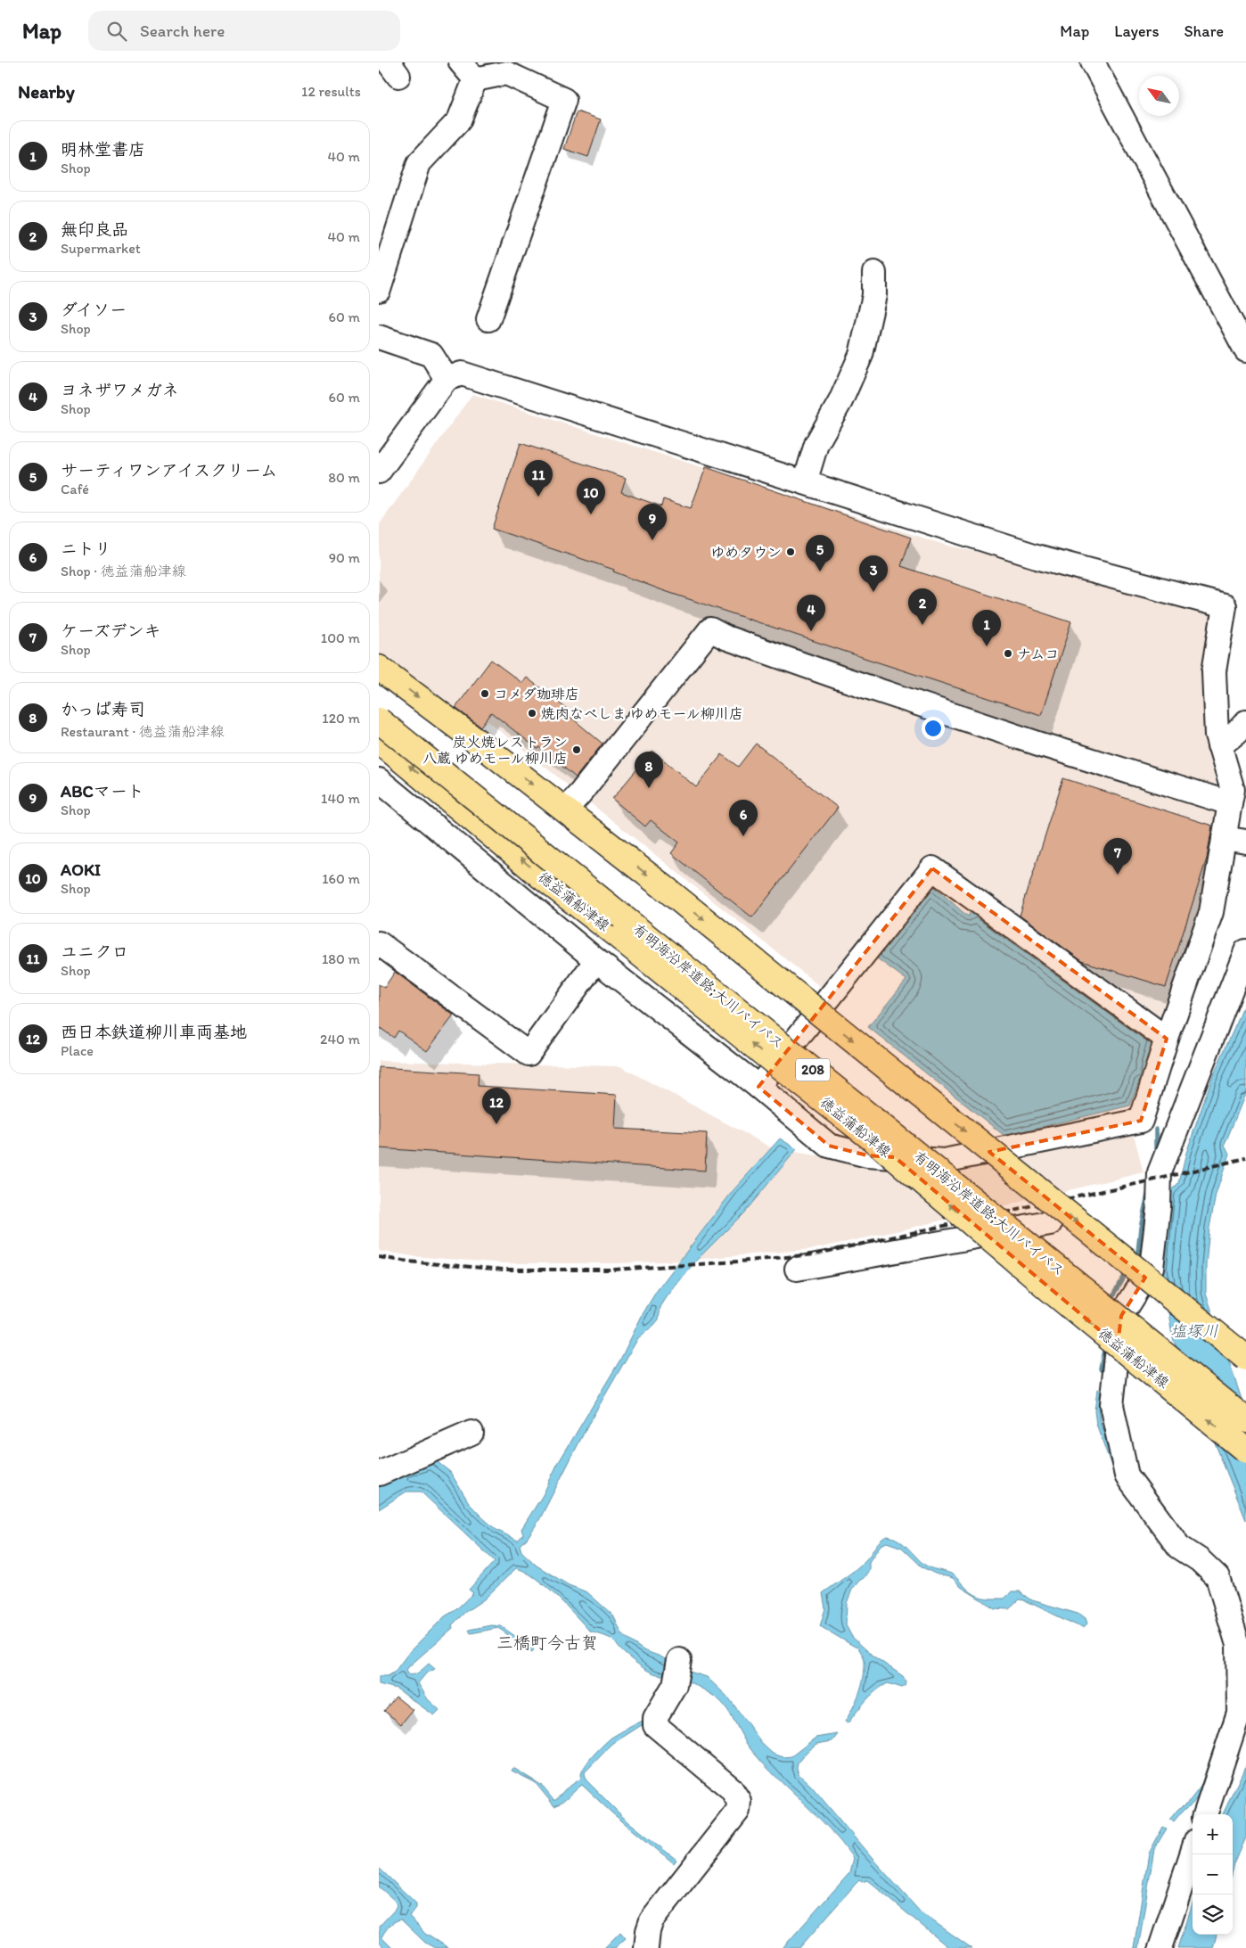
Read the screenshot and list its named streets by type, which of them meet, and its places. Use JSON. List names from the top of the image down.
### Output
{
  "streets": {
    "main road": ["徳益蒲船津線", "有明海沿岸道路;大川バイパス", "208"]
  },
  "districts": ["三橋町今古賀"],
  "water": ["塩塚川"],
  "places": [
    "ゆめタウン",
    "ナムコ",
    "コメダ珈琲店",
    "焼肉なべしま ゆめモール柳川店",
    "炭火焼レストラン 八蔵 ゆめモール柳川店"
  ],
  "north": "top left",
  "page": {
    "header": "Map",
    "search": "Search here",
    "nav": ["Map", "Layers", "Share"],
    "heading": ["Nearby", "12 results"],
    "list": [
      {
        "mark": "1",
        "name": "明林堂書店",
        "note": "Shop",
        "value": "40 m"
      },
      {
        "mark": "2",
        "name": "無印良品",
        "note": "Supermarket",
        "value": "40 m"
      },
      {
        "mark": "3",
        "name": "ダイソー",
        "note": "Shop",
        "value": "60 m"
      },
      {
        "mark": "4",
        "name": "ヨネザワメガネ",
        "note": "Shop",
        "value": "60 m"
      },
      {
        "mark": "5",
        "name": "サーティワンアイスクリーム",
        "note": "Café",
        "value": "80 m"
      },
      {
        "mark": "6",
        "name": "ニトリ",
        "note": "Shop · 徳益蒲船津線",
        "value": "90 m"
      },
      {
        "mark": "7",
        "name": "ケーズデンキ",
        "note": "Shop",
        "value": "100 m"
      },
      {
        "mark": "8",
        "name": "かっぱ寿司",
        "note": "Restaurant · 徳益蒲船津線",
        "value": "120 m"
      },
      {
        "mark": "9",
        "name": "ABCマート",
        "note": "Shop",
        "value": "140 m"
      },
      {
        "mark": "10",
        "name": "AOKI",
        "note": "Shop",
        "value": "160 m"
      },
      {
        "mark": "11",
        "name": "ユニクロ",
        "note": "Shop",
        "value": "180 m"
      },
      {
        "mark": "12",
        "name": "西日本鉄道柳川車両基地",
        "note": "Place",
        "value": "240 m"
      }
    ],
    "pins": [
      "11",
      "10",
      "9",
      "5",
      "3",
      "2",
      "4",
      "1",
      "8",
      "6",
      "7",
      "12"
    ],
    "map_buttons": ["+", "−"]
  }
}
